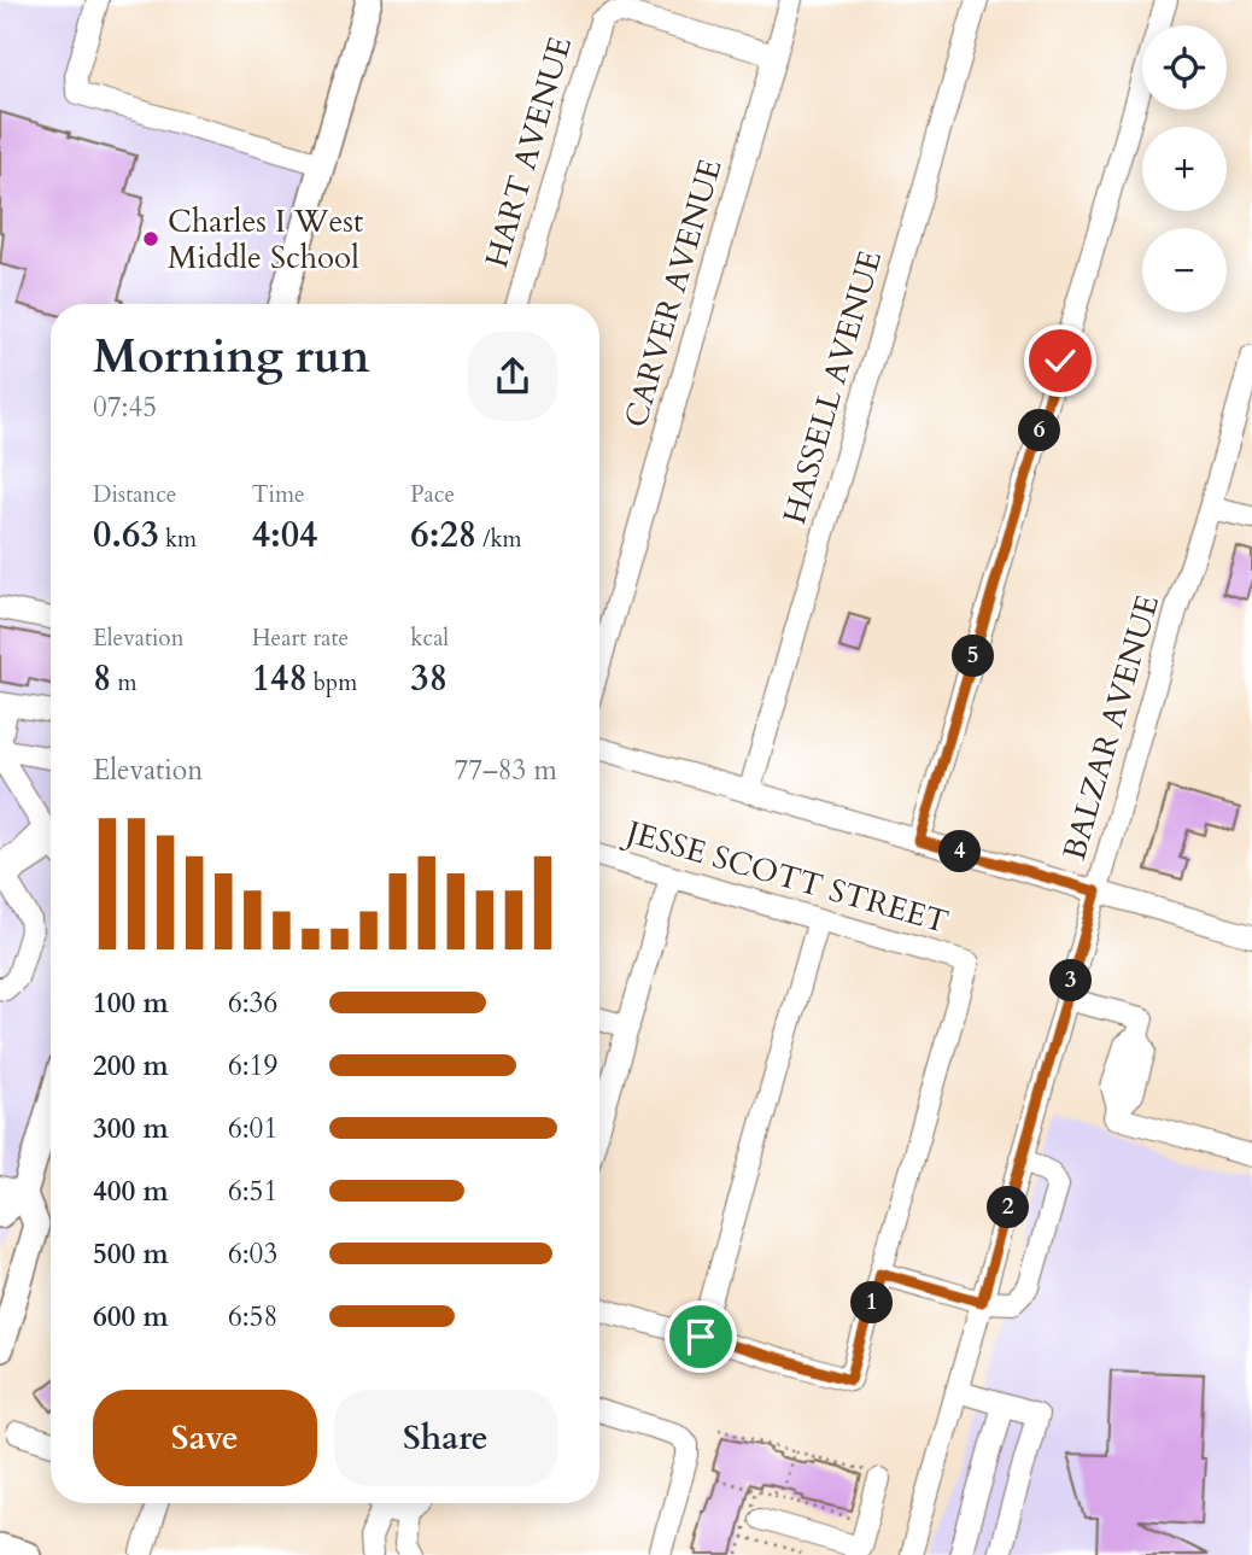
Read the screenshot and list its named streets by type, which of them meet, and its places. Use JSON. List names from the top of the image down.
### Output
{
  "streets": {
    "street": [
      "HART AVENUE",
      "CARVER AVENUE",
      "HASSELL AVENUE",
      "BALZAR AVENUE",
      "JESSE SCOTT STREET"
    ]
  },
  "crossings": [
    ["HART AVENUE", "CARVER AVENUE"]
  ],
  "places": ["Charles I West Middle School"],
  "page": {
    "map_buttons": ["+", "−"],
    "heading": ["Morning run", "07:45"],
    "pins": [
      "6",
      "5",
      "4",
      "3",
      "2",
      "1"
    ],
    "stats": [
      ["Distance", "0.63 km"],
      ["Time", "4:04"],
      ["Pace", "6:28 /km"],
      ["Elevation", "8 m"],
      ["Heart rate", "148 bpm"],
      ["kcal", "38"]
    ],
    "chart": ["Elevation", "77–83 m"],
    "list": [
      {
        "name": "100 m",
        "note": "6:36"
      },
      {
        "name": "200 m",
        "note": "6:19"
      },
      {
        "name": "300 m",
        "note": "6:01"
      },
      {
        "name": "400 m",
        "note": "6:51"
      },
      {
        "name": "500 m",
        "note": "6:03"
      },
      {
        "name": "600 m",
        "note": "6:58"
      }
    ],
    "buttons": ["Save", "Share"]
  }
}
